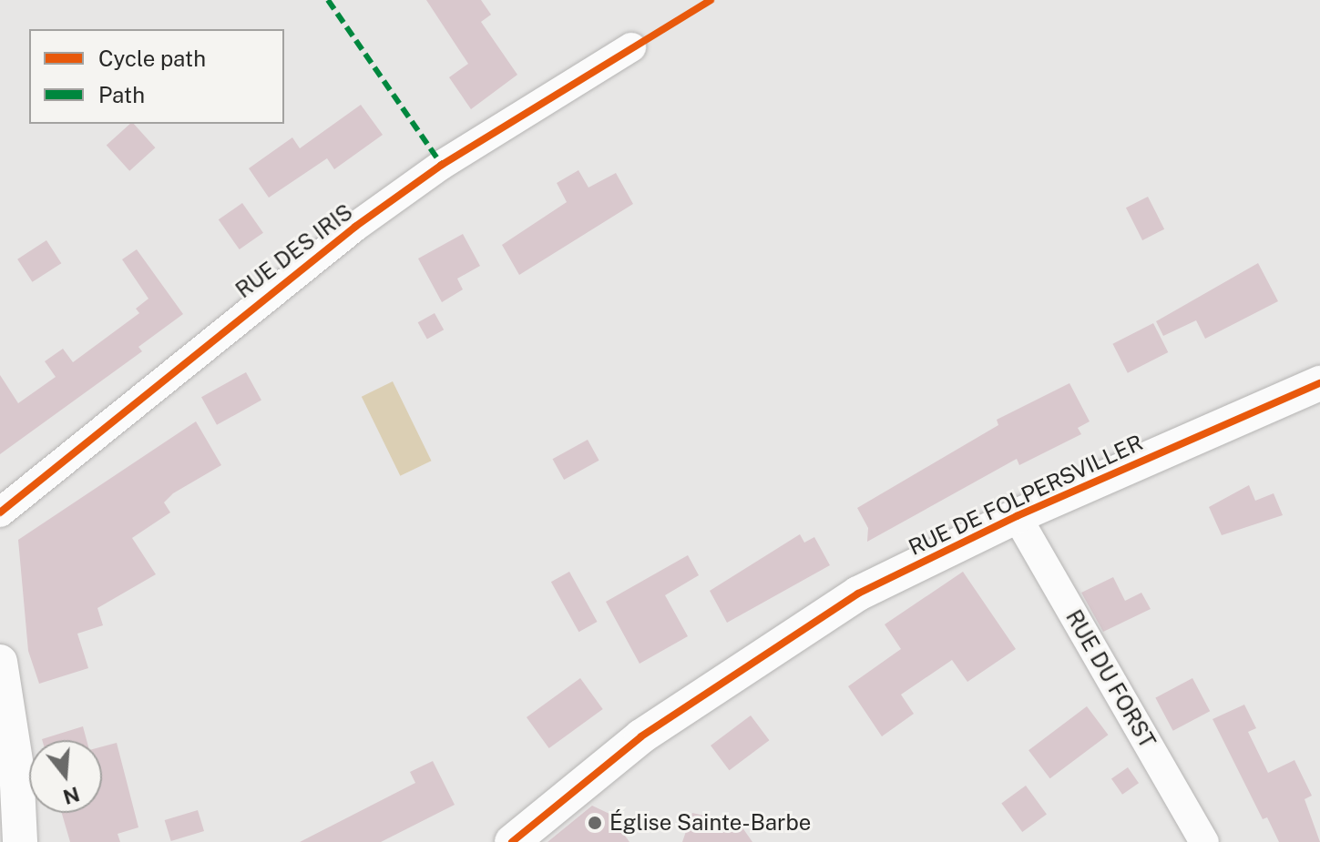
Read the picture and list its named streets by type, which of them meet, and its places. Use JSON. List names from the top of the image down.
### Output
{
  "streets": {
    "street": ["RUE DES IRIS", "RUE DE FOLPERSVILLER", "RUE DU FORST"]
  },
  "crossings": [
    ["RUE DE FOLPERSVILLER", "RUE DU FORST"]
  ],
  "places": ["Église Sainte-Barbe"],
  "legend": ["Cycle path", "Path"],
  "north": "bottom"
}
